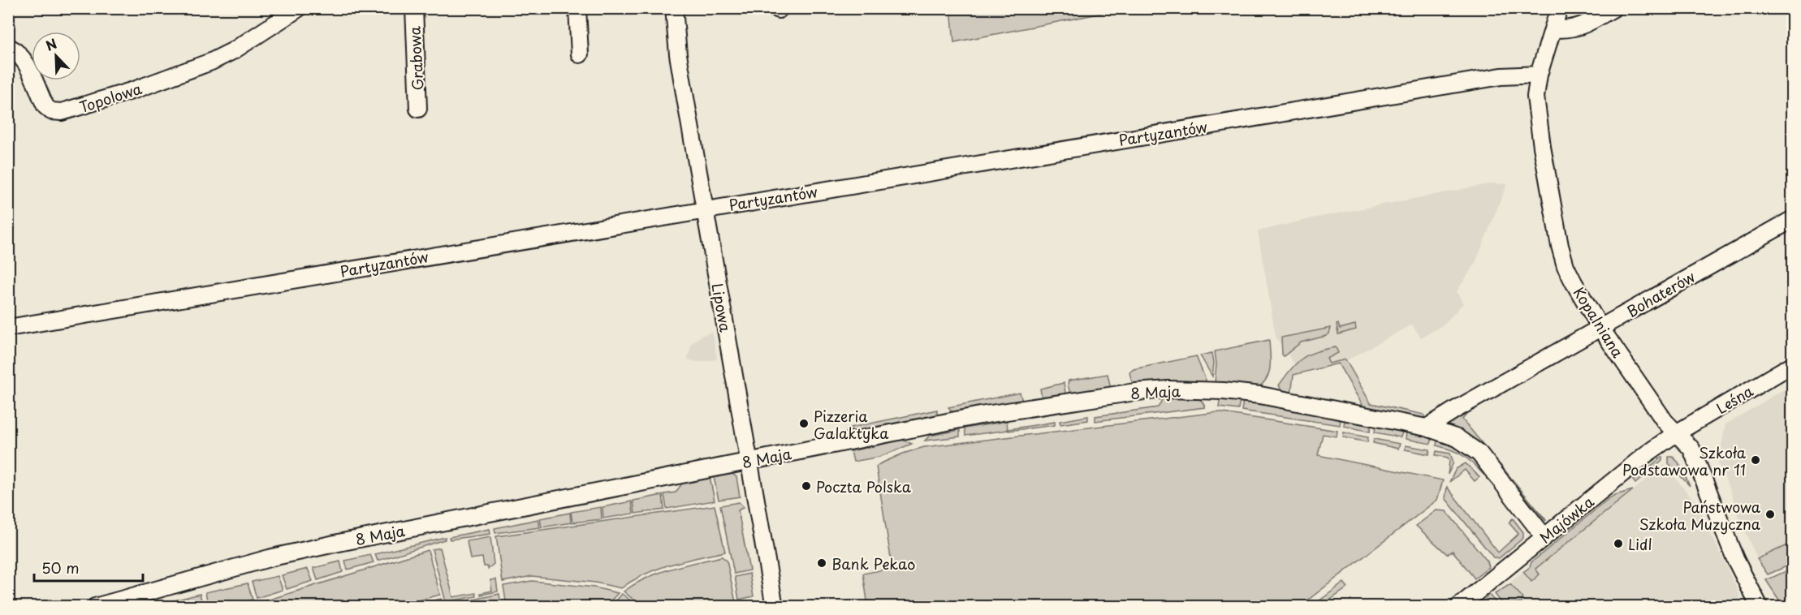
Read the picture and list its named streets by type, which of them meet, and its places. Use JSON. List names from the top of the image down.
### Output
{
  "streets": {
    "street": [
      "Grabowa",
      "Topolowa",
      "Partyzantów",
      "Bohaterów",
      "Lipowa",
      "Kopalniana",
      "8 Maja",
      "Leśna",
      "Majówka"
    ]
  },
  "crossings": [
    ["Partyzantów", "Lipowa"],
    ["Partyzantów", "Kopalniana"],
    ["Bohaterów", "Kopalniana"],
    ["Bohaterów", "8 Maja"],
    ["Lipowa", "8 Maja"],
    ["Kopalniana", "Leśna"],
    ["Kopalniana", "Majówka"],
    ["8 Maja", "Majówka"],
    ["Leśna", "Majówka"]
  ],
  "places": [
    "Pizzeria Galaktyka",
    "Szkoła Podstawowa nr 11",
    "Poczta Polska",
    "Państwowa Szkoła Muzyczna",
    "Lidl",
    "Bank Pekao"
  ],
  "scale_bar": "50 m",
  "north": "top left"
}
